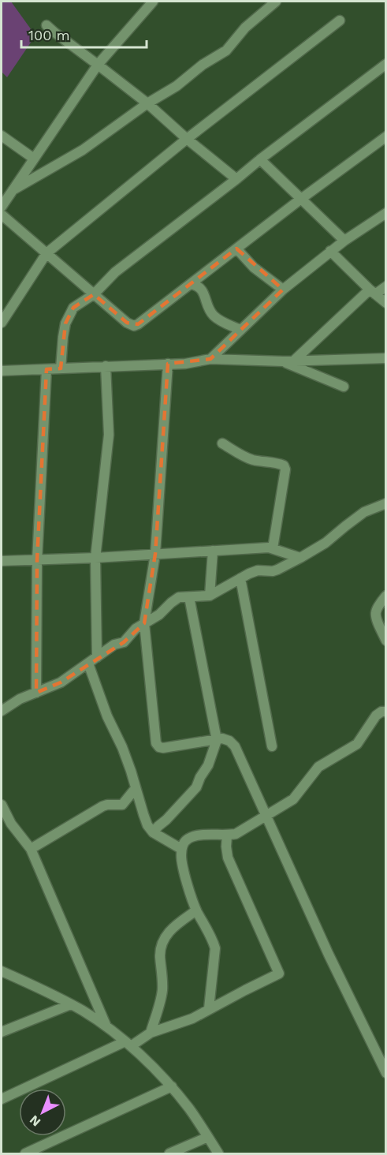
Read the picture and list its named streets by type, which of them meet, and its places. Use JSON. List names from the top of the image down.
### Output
{
  "scale_bar": "100 m",
  "north": "bottom left"
}
